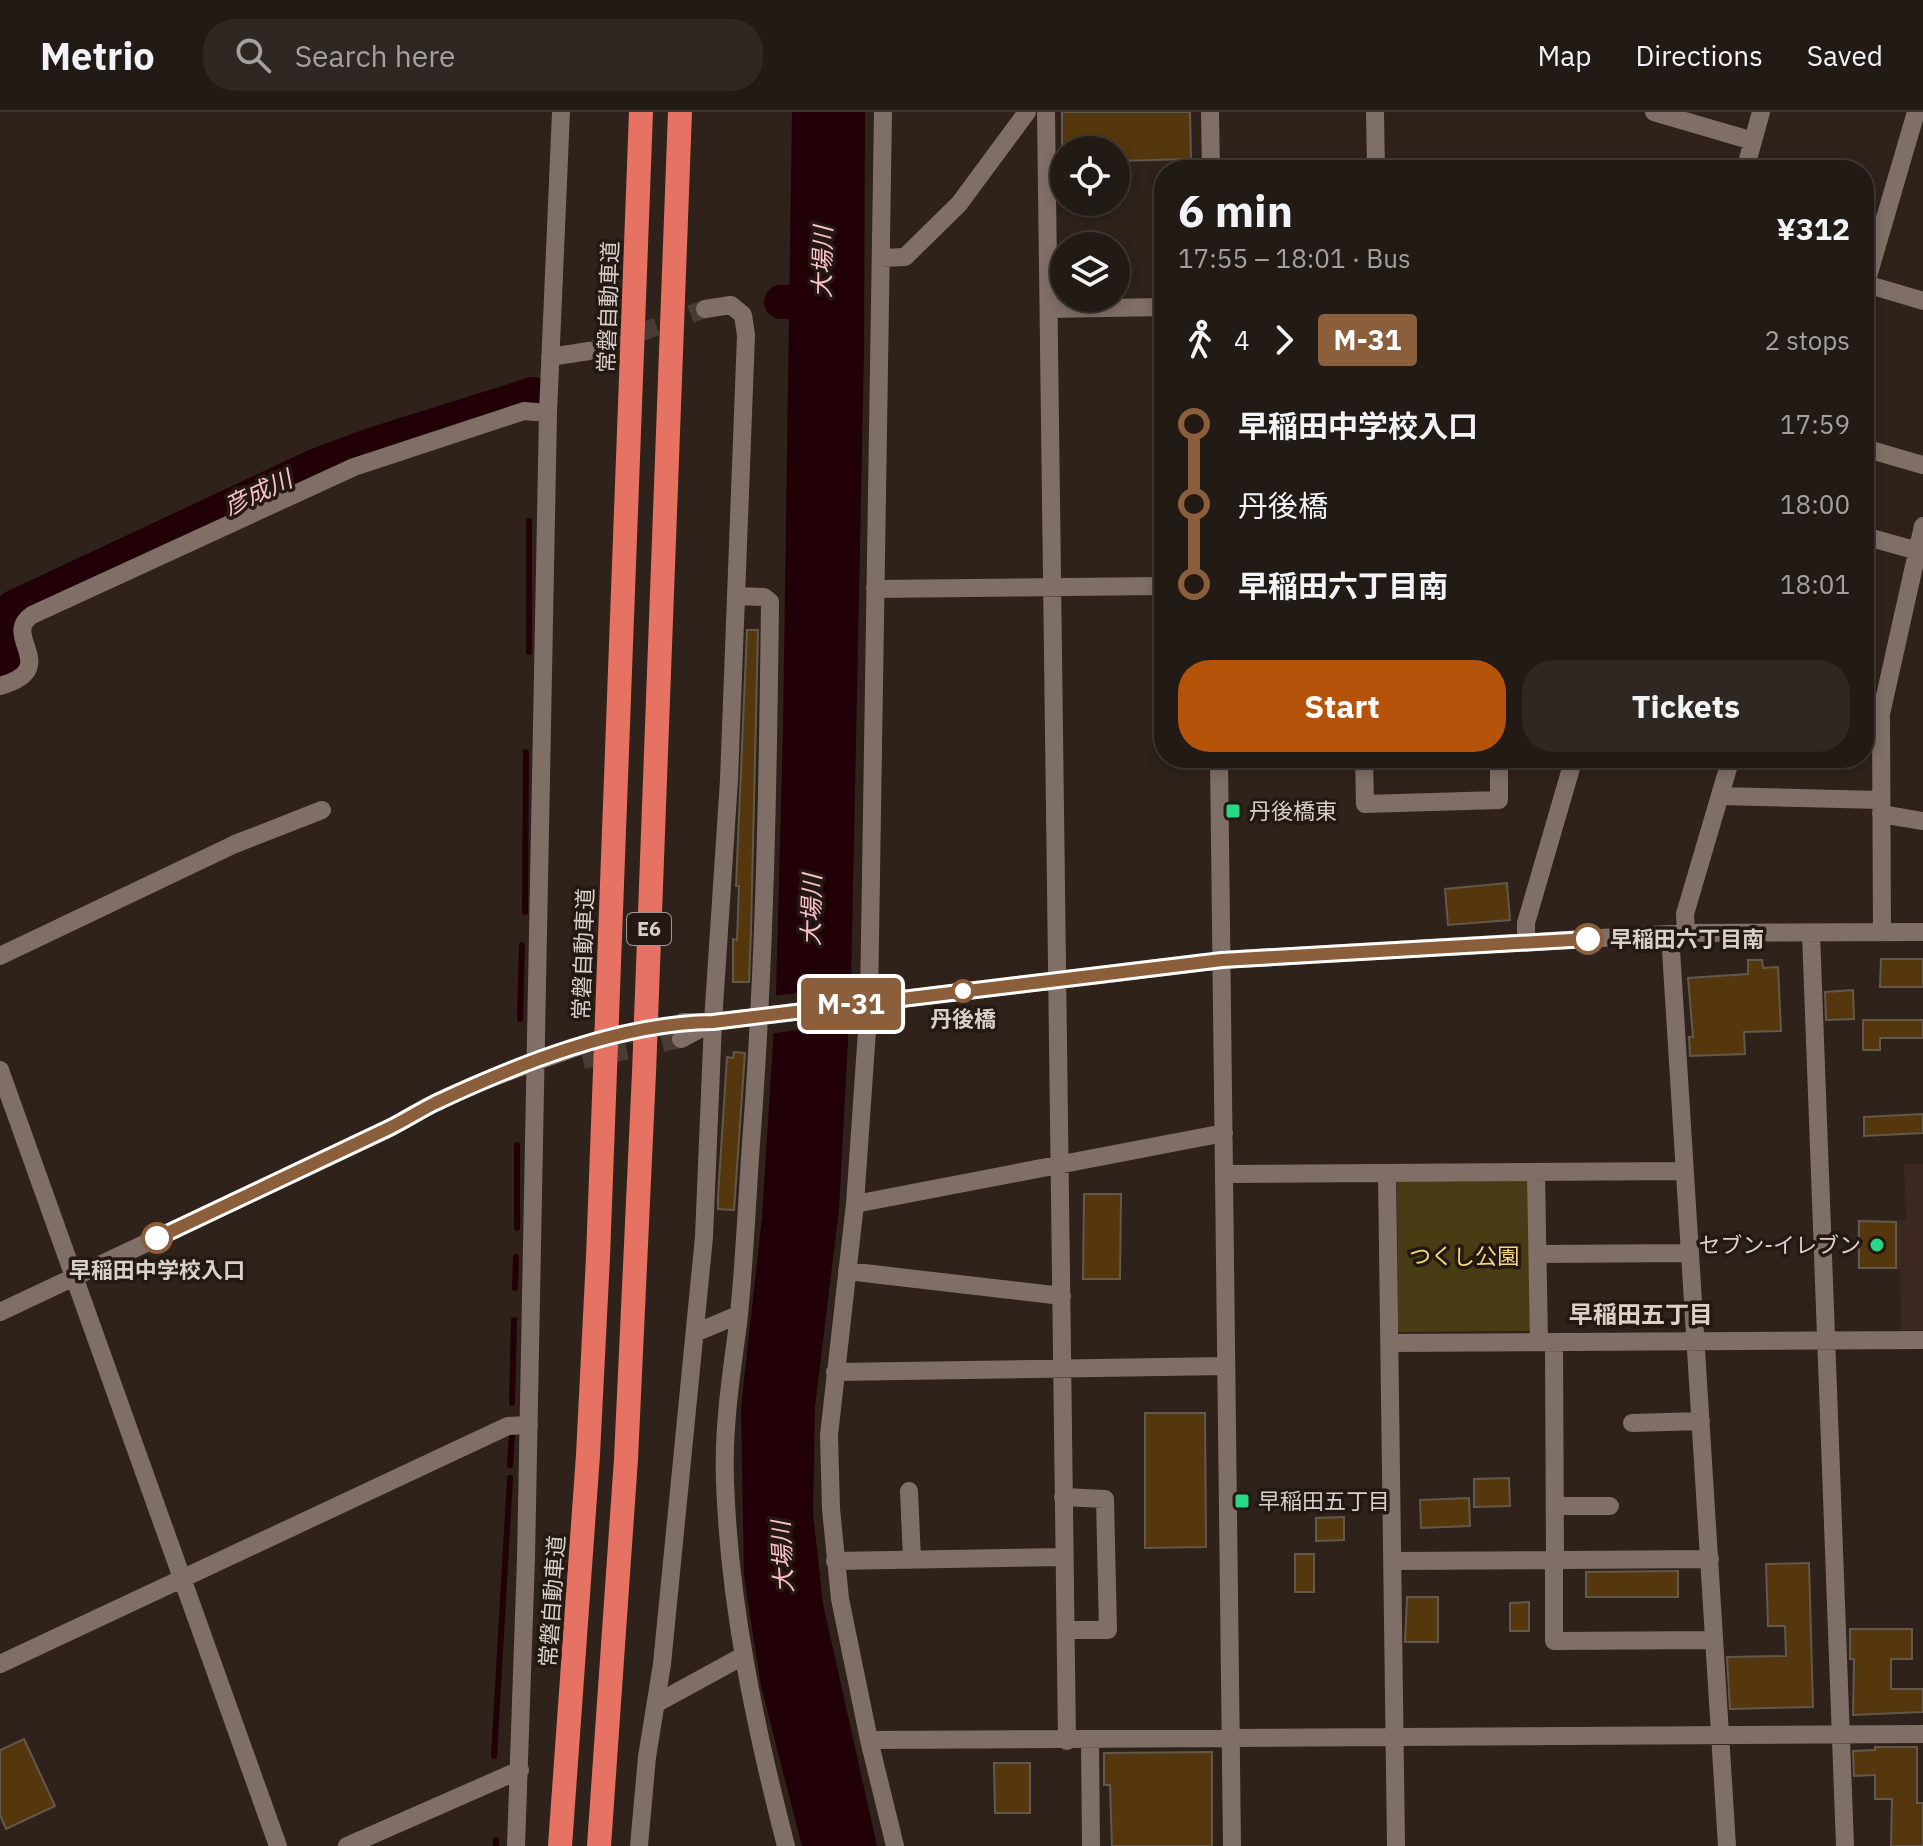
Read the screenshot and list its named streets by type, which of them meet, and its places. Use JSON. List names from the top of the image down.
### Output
{
  "streets": {
    "highway": ["常磐自動車道", "E6"]
  },
  "districts": ["早稲田五丁目"],
  "water": ["大場川", "彦成川"],
  "parks": ["つくし公園"],
  "places": {
    "transit": ["丹後橋東", "早稲田五丁目"],
    "other": [
      "早稲田六丁目南",
      "丹後橋",
      "早稲田中学校入口",
      "セブン-イレブン"
    ]
  },
  "lines": ["bus line M-31"],
  "page": {
    "header": "Metrio",
    "search": "Search here",
    "nav": ["Map", "Directions", "Saved"],
    "on_map": "M-31",
    "heading": ["6 min", "17:55 – 18:01 · Bus", "¥312"],
    "legs": ["4", "M-31", "2 stops"],
    "list": [
      {
        "name": "早稲田中学校入口",
        "value": "17:59"
      },
      {
        "name": "丹後橋",
        "value": "18:00"
      },
      {
        "name": "早稲田六丁目南",
        "value": "18:01"
      }
    ],
    "buttons": ["Start", "Tickets"]
  }
}
